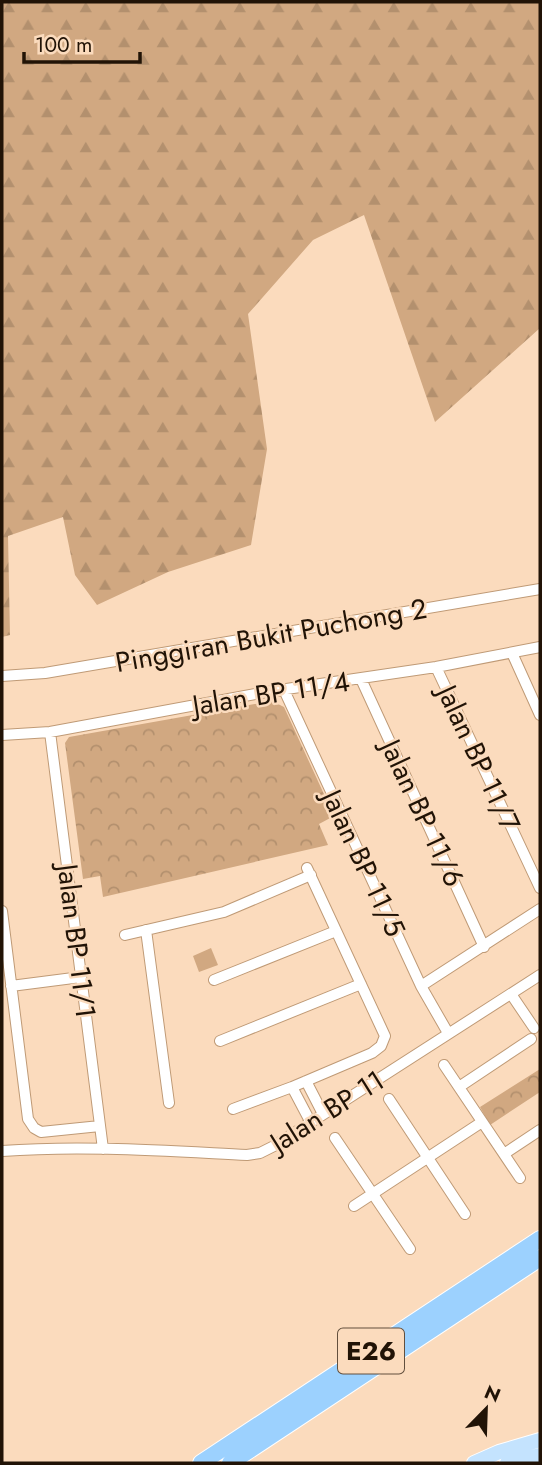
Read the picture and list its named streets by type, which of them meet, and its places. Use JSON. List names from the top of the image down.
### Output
{
  "streets": {
    "highway": ["E26"],
    "street": [
      "Pinggiran Bukit Puchong 2",
      "Jalan BP 11/4",
      "Jalan BP 11/7",
      "Jalan BP 11/6",
      "Jalan BP 11/5",
      "Jalan BP 11/1",
      "Jalan BP 11"
    ]
  },
  "crossings": [
    ["Jalan BP 11/4", "Jalan BP 11/7"],
    ["Jalan BP 11/4", "Jalan BP 11/6"],
    ["Jalan BP 11/4", "Jalan BP 11/5"],
    ["Jalan BP 11/4", "Jalan BP 11/1"],
    ["Jalan BP 11/5", "Jalan BP 11"],
    ["Jalan BP 11/1", "Jalan BP 11"]
  ],
  "scale_bar": "100 m",
  "north": "top right"
}
